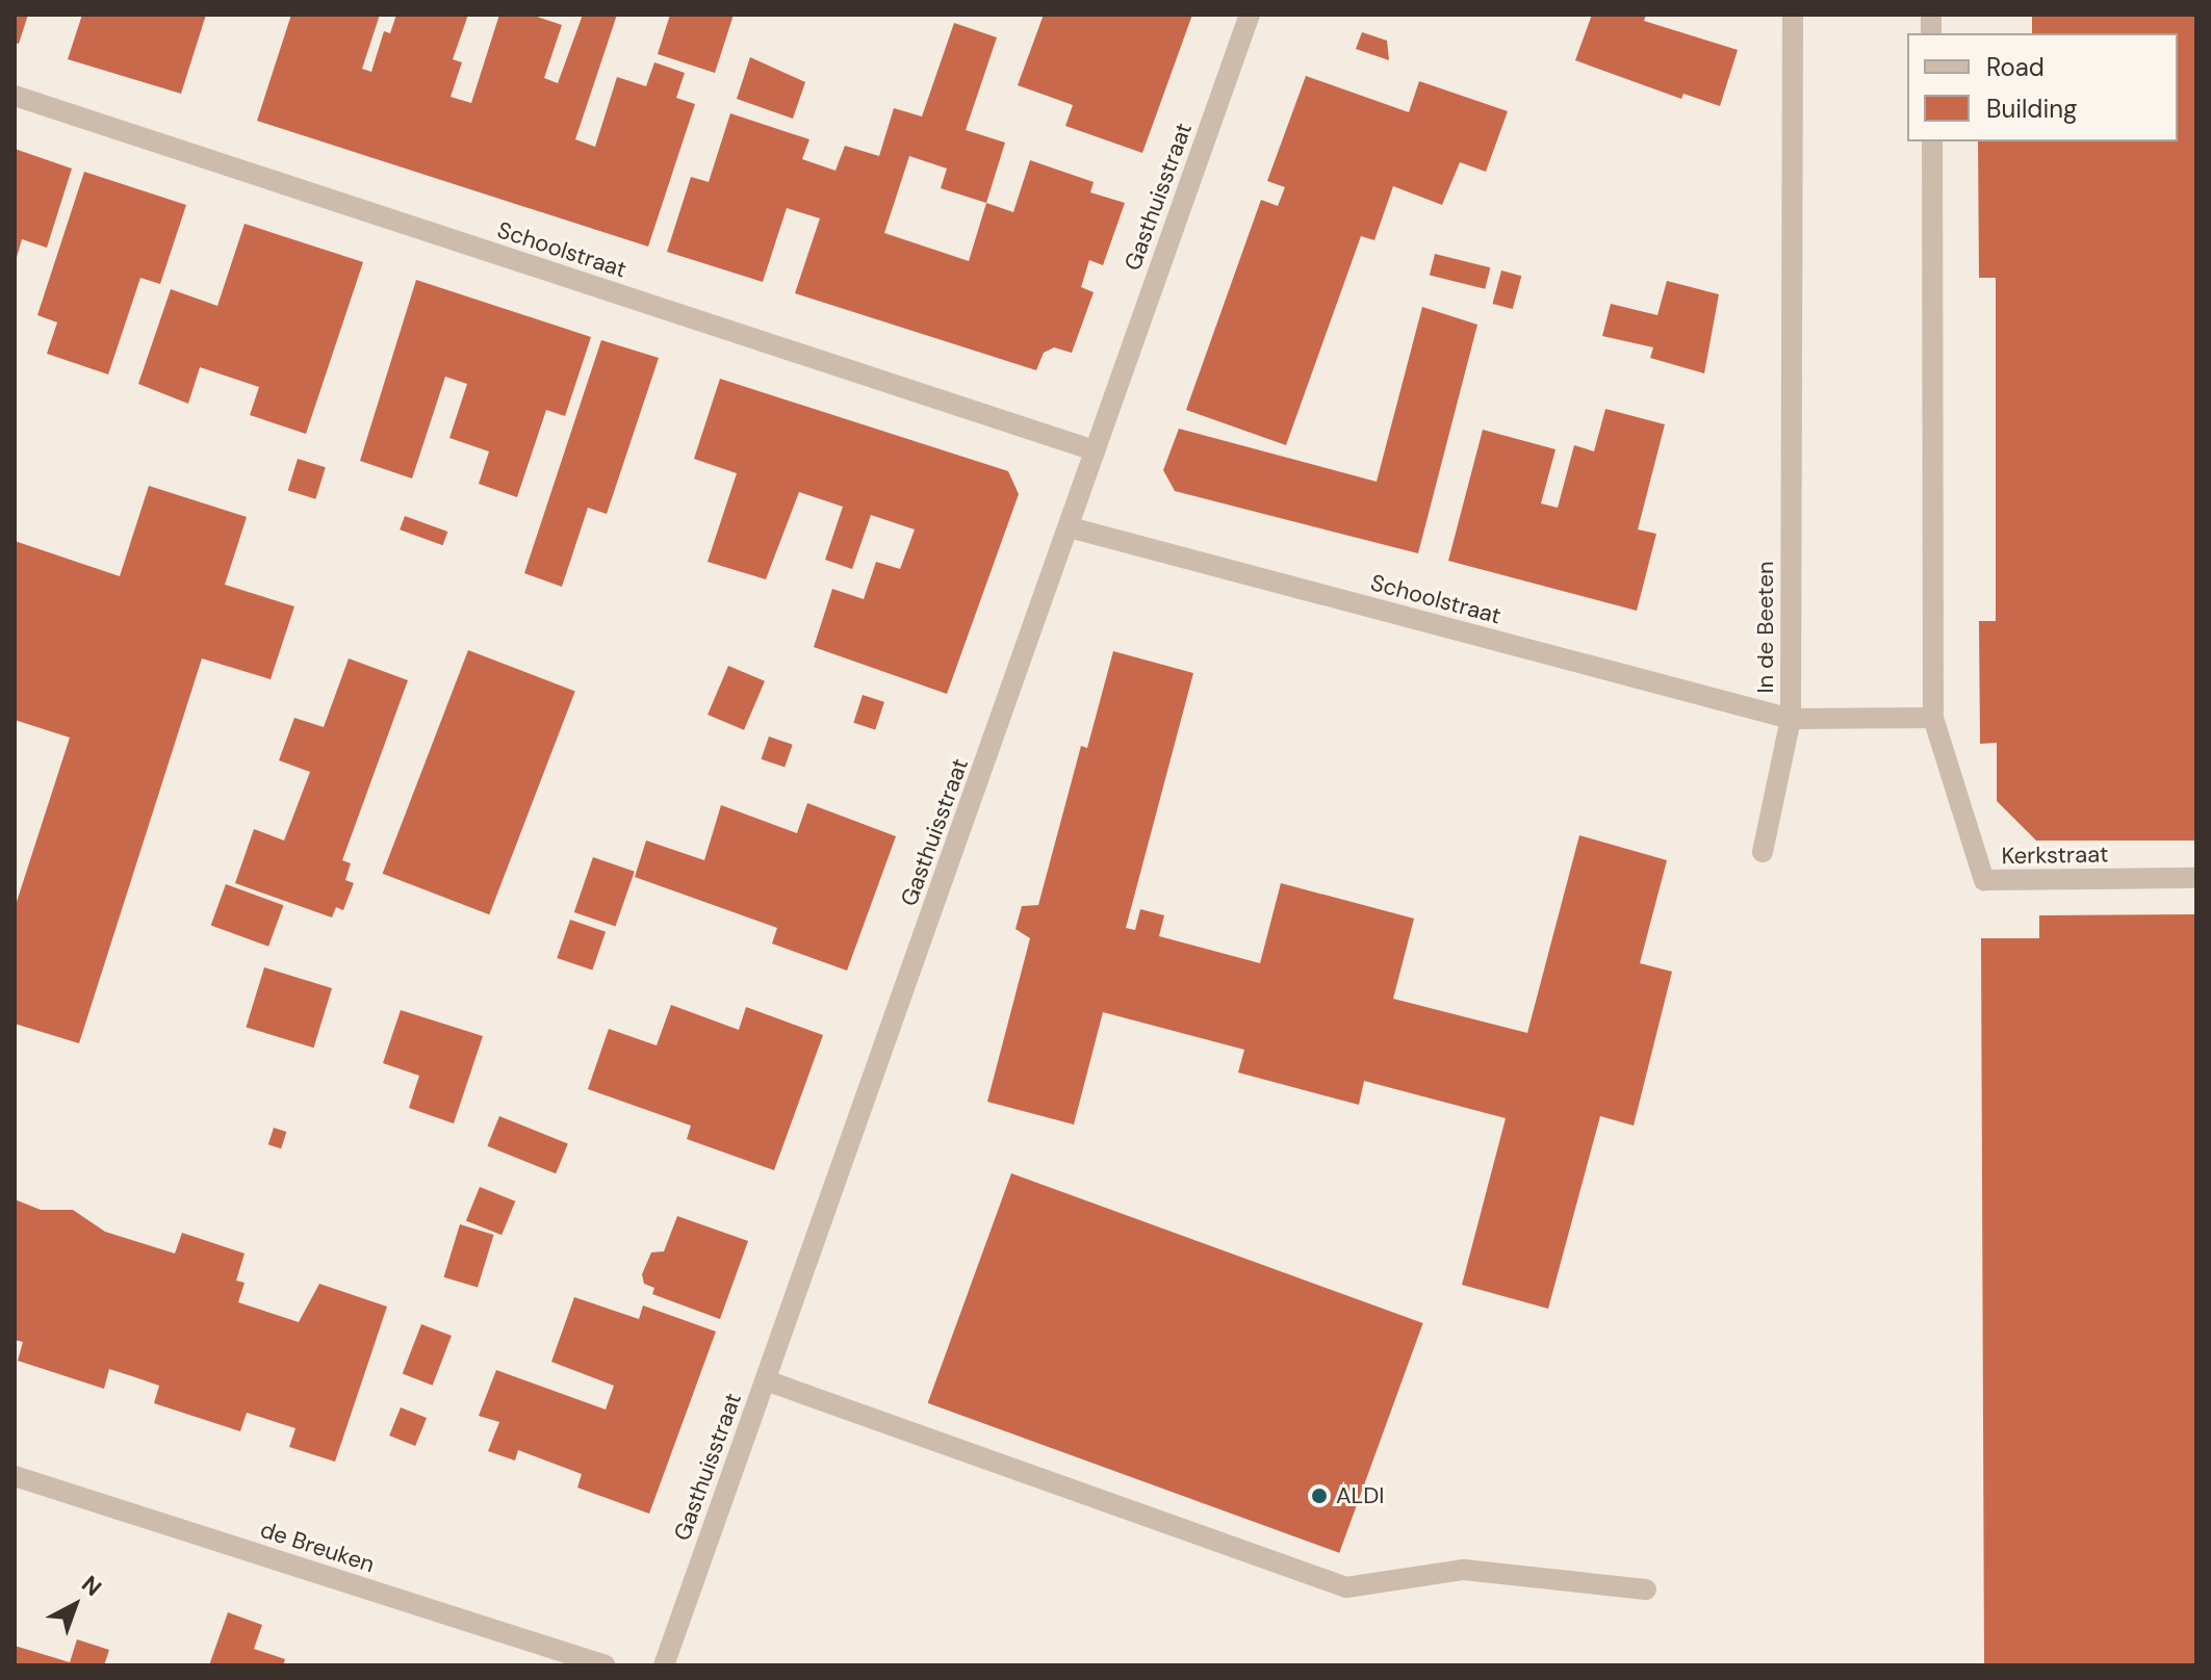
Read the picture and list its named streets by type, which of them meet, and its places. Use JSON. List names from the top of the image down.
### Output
{
  "streets": {
    "street": [
      "Gasthuisstraat",
      "Schoolstraat",
      "In de Beeten",
      "Kerkstraat",
      "de Breuken"
    ]
  },
  "crossings": [
    ["Gasthuisstraat", "Schoolstraat"],
    ["Schoolstraat", "In de Beeten"],
    ["In de Beeten", "Kerkstraat"]
  ],
  "places": ["ALDI"],
  "legend": ["Road", "Building"],
  "north": "top right"
}
